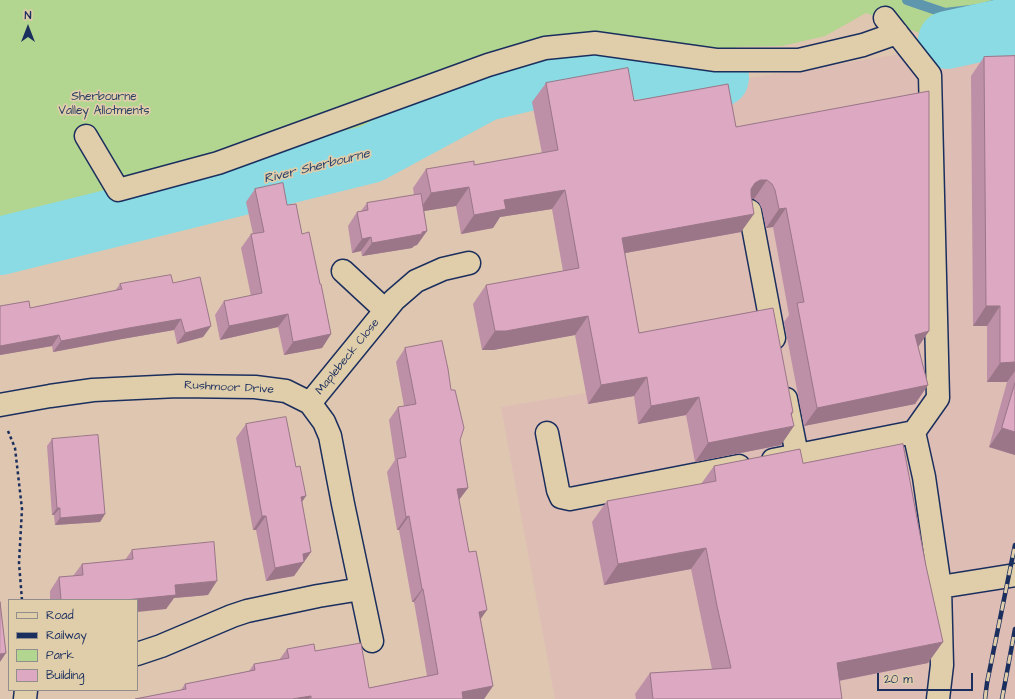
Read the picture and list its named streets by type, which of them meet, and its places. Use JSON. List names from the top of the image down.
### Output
{
  "streets": {
    "street": ["Maplebeck Close", "Rushmoor Drive"]
  },
  "crossings": [
    ["Maplebeck Close", "Rushmoor Drive"]
  ],
  "water": ["River Sherbourne"],
  "parks": ["Sherbourne Valley Allotments"],
  "legend": [
    "Road",
    "Railway",
    "Park",
    "Building"
  ],
  "scale_bar": "20 m",
  "north": "top"
}
